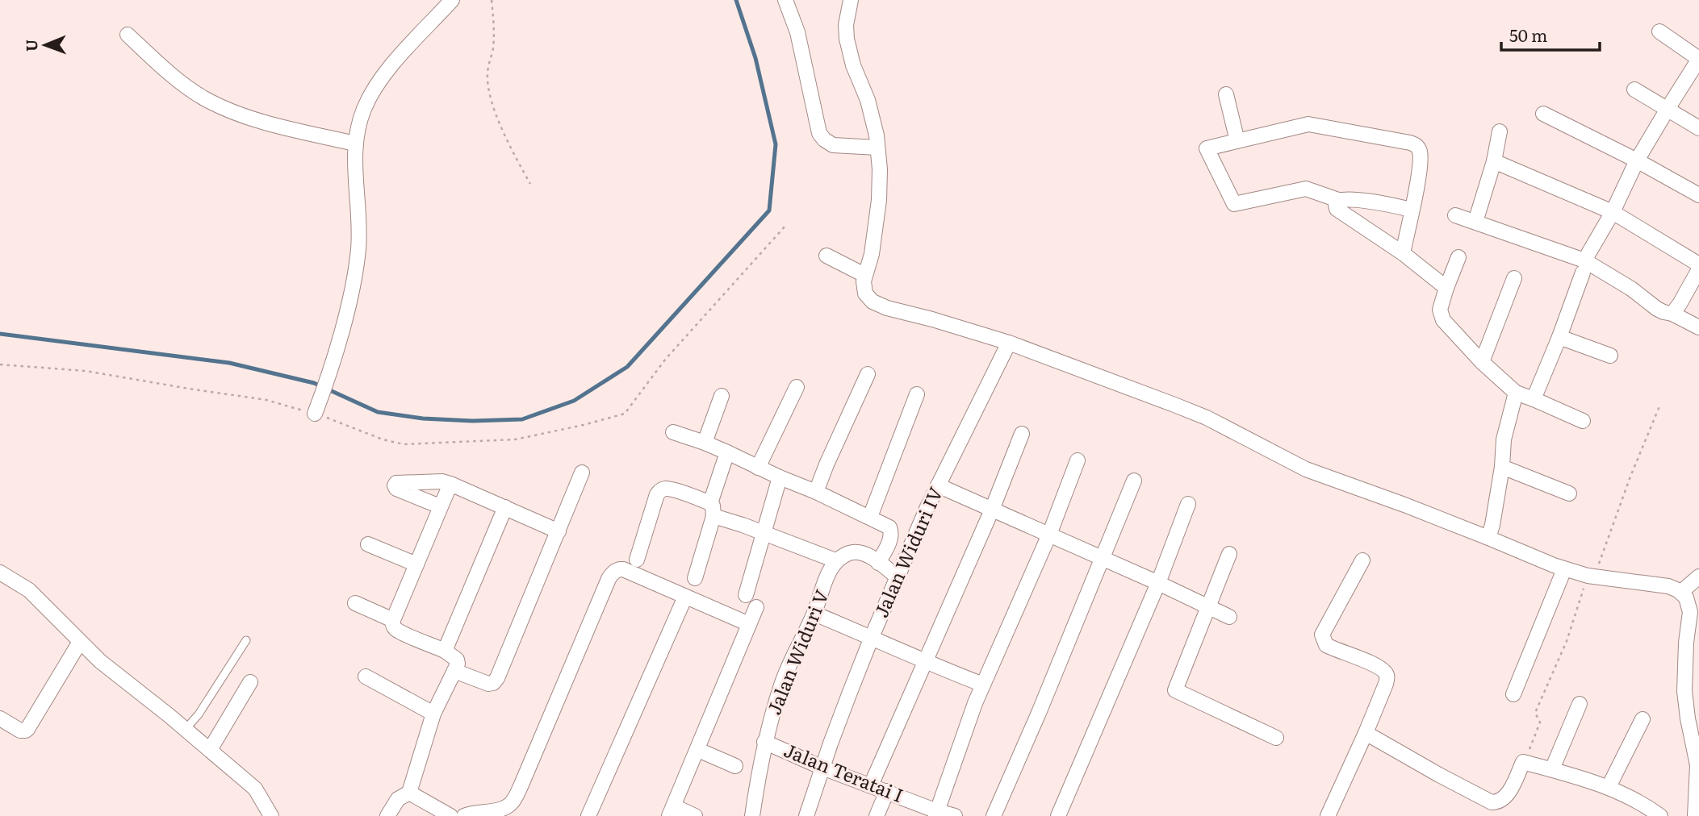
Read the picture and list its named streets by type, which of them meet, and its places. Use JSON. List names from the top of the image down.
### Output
{
  "streets": {
    "street": ["Jalan Widuri IV", "Jalan Widuri V", "Jalan Teratai I"]
  },
  "crossings": [
    ["Jalan Widuri IV", "Jalan Teratai I"],
    ["Jalan Widuri V", "Jalan Teratai I"]
  ],
  "scale_bar": "50 m",
  "north": "left"
}
